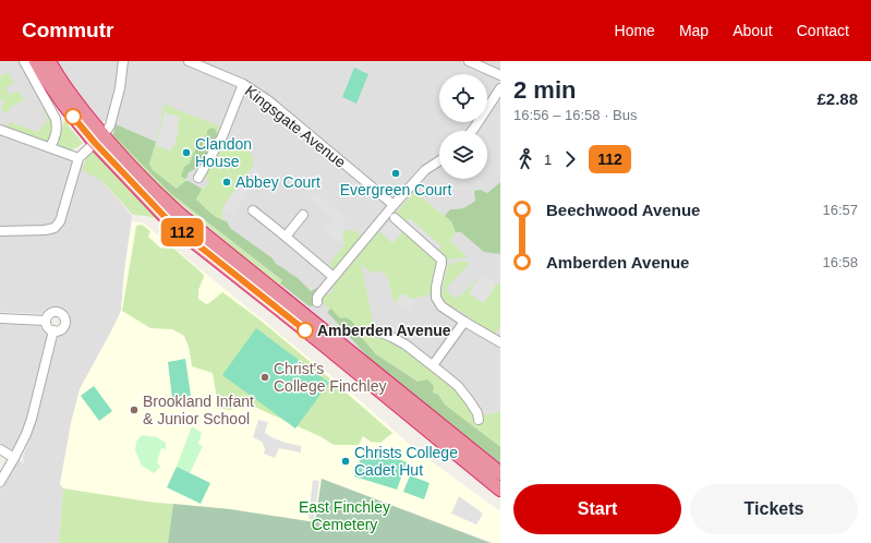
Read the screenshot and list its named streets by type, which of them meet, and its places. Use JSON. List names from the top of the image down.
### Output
{
  "streets": {
    "street": ["Kingsgate Avenue"]
  },
  "parks": ["East Finchley Cemetery"],
  "places": [
    "Clandon House",
    "Evergreen Court",
    "Abbey Court",
    "Amberden Avenue",
    "Christ's College Finchley",
    "Brookland Infant & Junior School",
    "Christs College Cadet Hut"
  ],
  "lines": ["bus line 112"],
  "page": {
    "header": "Commutr",
    "nav": [
      "Home",
      "Map",
      "About",
      "Contact"
    ],
    "on_map": "112",
    "heading": ["2 min", "16:56 – 16:58 · Bus", "£2.88"],
    "legs": ["1", "112"],
    "list": [
      {
        "name": "Beechwood Avenue",
        "value": "16:57"
      },
      {
        "name": "Amberden Avenue",
        "value": "16:58"
      }
    ],
    "buttons": ["Start", "Tickets"]
  }
}
